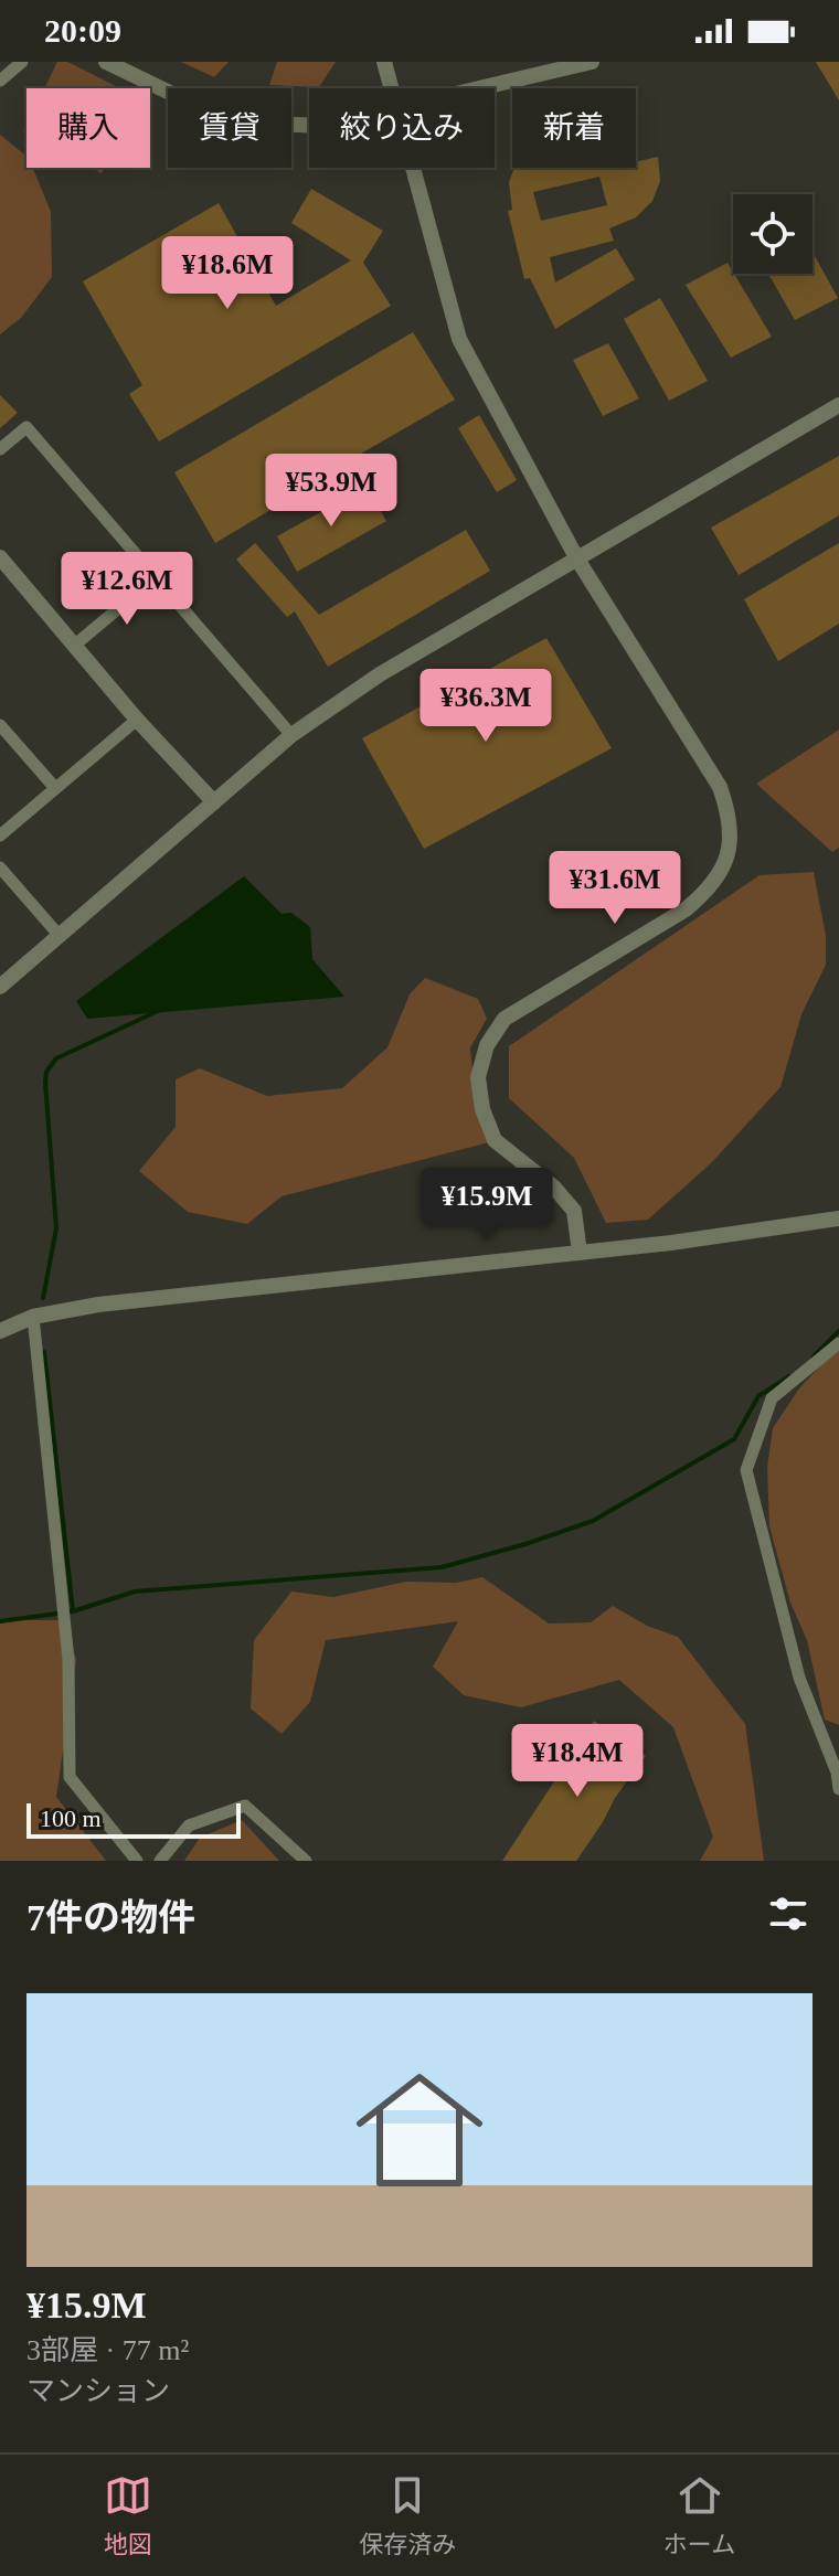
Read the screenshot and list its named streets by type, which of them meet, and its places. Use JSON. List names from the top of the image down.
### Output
{
  "scale_bar": "100 m",
  "page": {
    "status": "20:09",
    "chip": [
      "購入",
      "賃貸",
      "絞り込み",
      "新着"
    ],
    "price": [
      "¥18.6M",
      "¥53.9M",
      "¥12.6M",
      "¥36.3M",
      "¥31.6M",
      "¥15.9M",
      "¥18.4M"
    ],
    "scale": "100 m",
    "heading": "7件の物件",
    "list": [
      {
        "name": "¥15.9M",
        "note": "3部屋 · 77 m² · マンション"
      }
    ],
    "tabs": ["地図", "保存済み", "ホーム"]
  }
}
